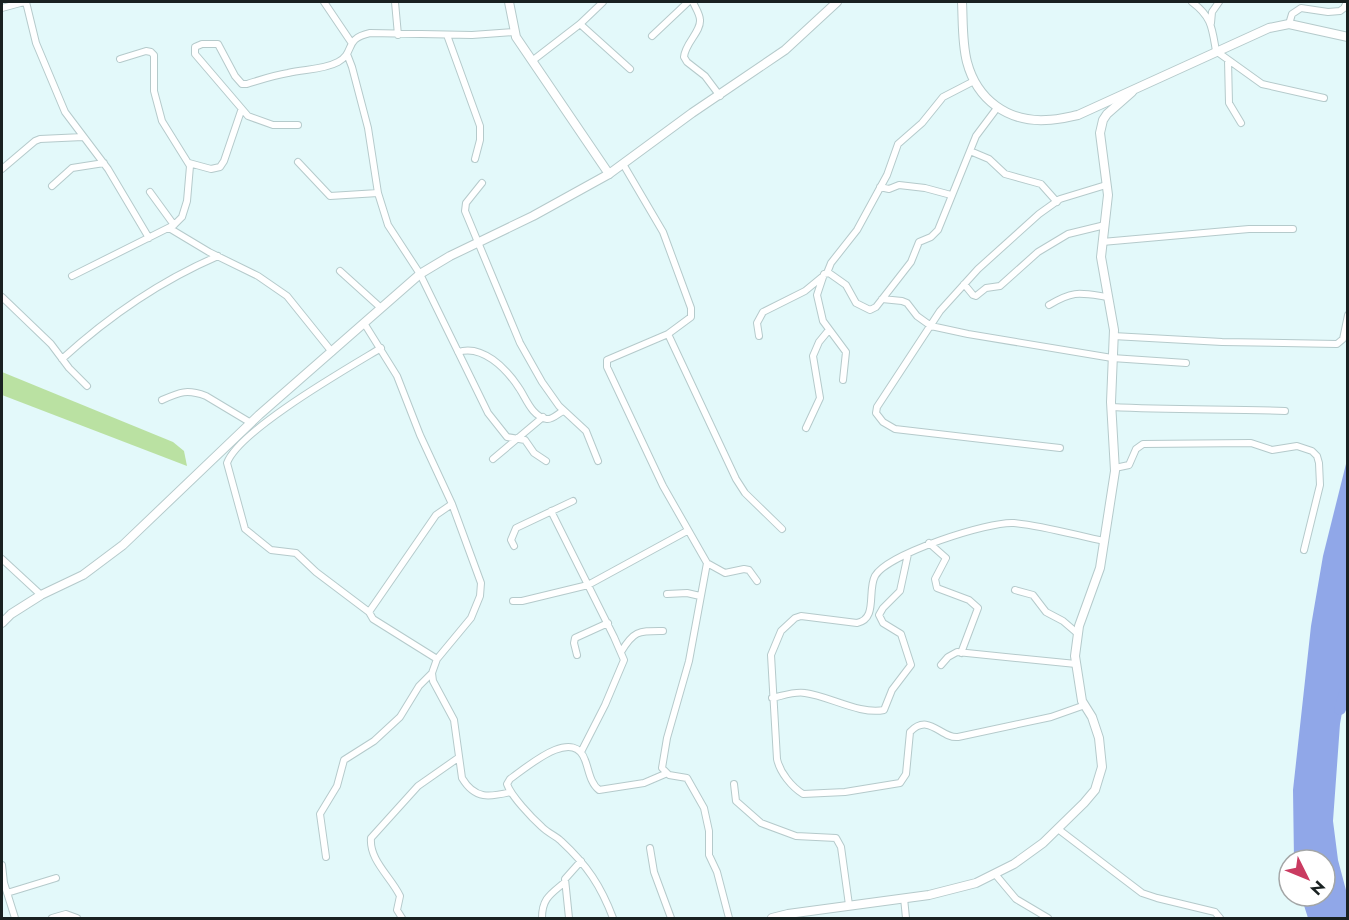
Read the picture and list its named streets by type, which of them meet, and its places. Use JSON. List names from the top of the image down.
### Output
{
  "north": "bottom right"
}
